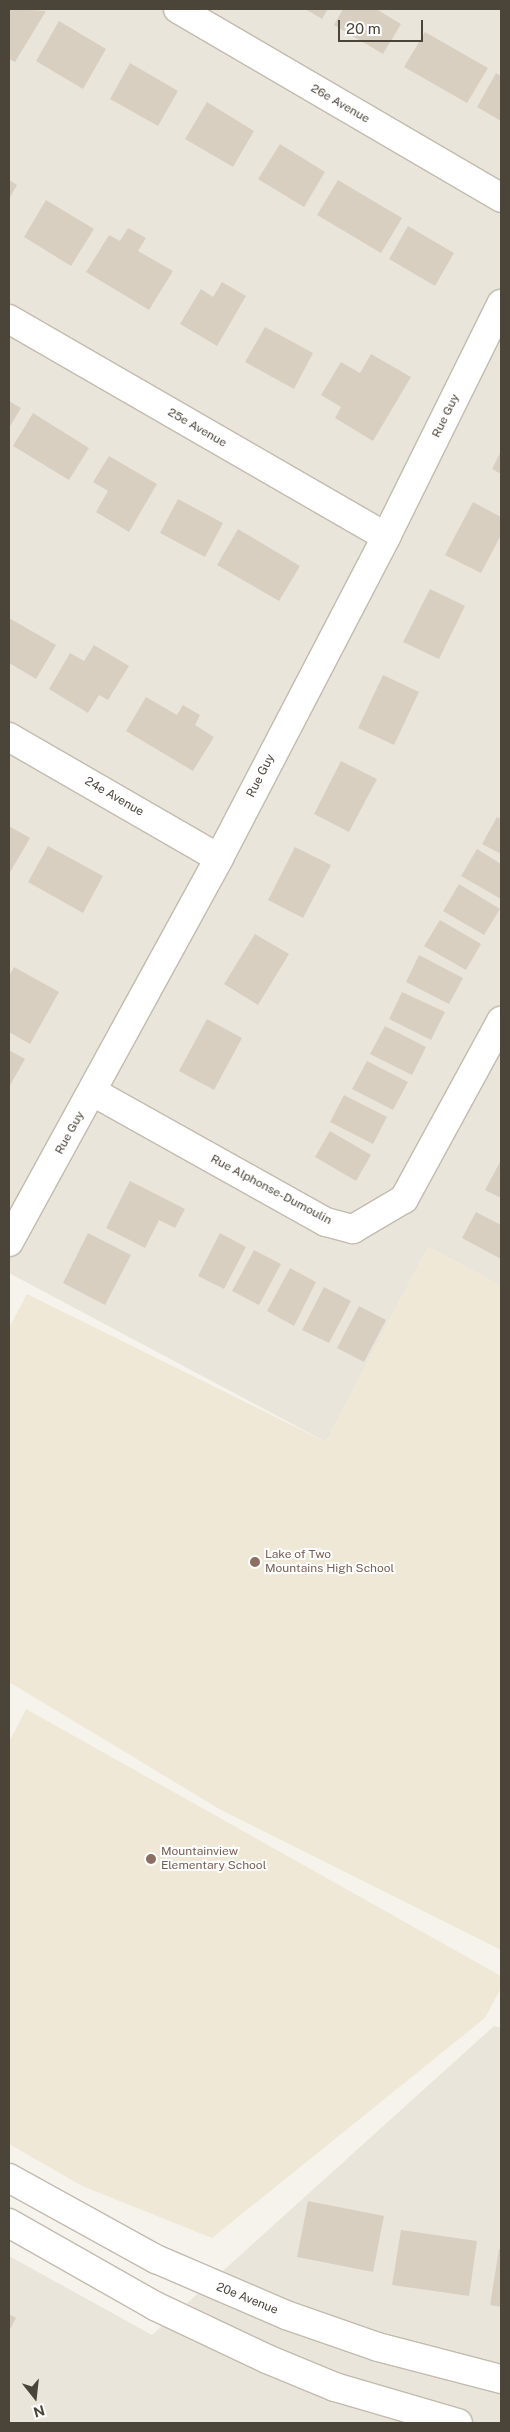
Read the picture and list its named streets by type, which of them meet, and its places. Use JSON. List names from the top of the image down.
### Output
{
  "streets": {
    "street": [
      "26e Avenue",
      "Rue Guy",
      "25e Avenue",
      "24e Avenue",
      "Rue Alphonse-Dumoulin",
      "20e Avenue"
    ]
  },
  "crossings": [
    ["Rue Guy", "25e Avenue"],
    ["Rue Guy", "24e Avenue"],
    ["Rue Guy", "Rue Alphonse-Dumoulin"]
  ],
  "places": ["Lake of Two Mountains High School", "Mountainview Elementary School"],
  "scale_bar": "20 m",
  "north": "bottom"
}
